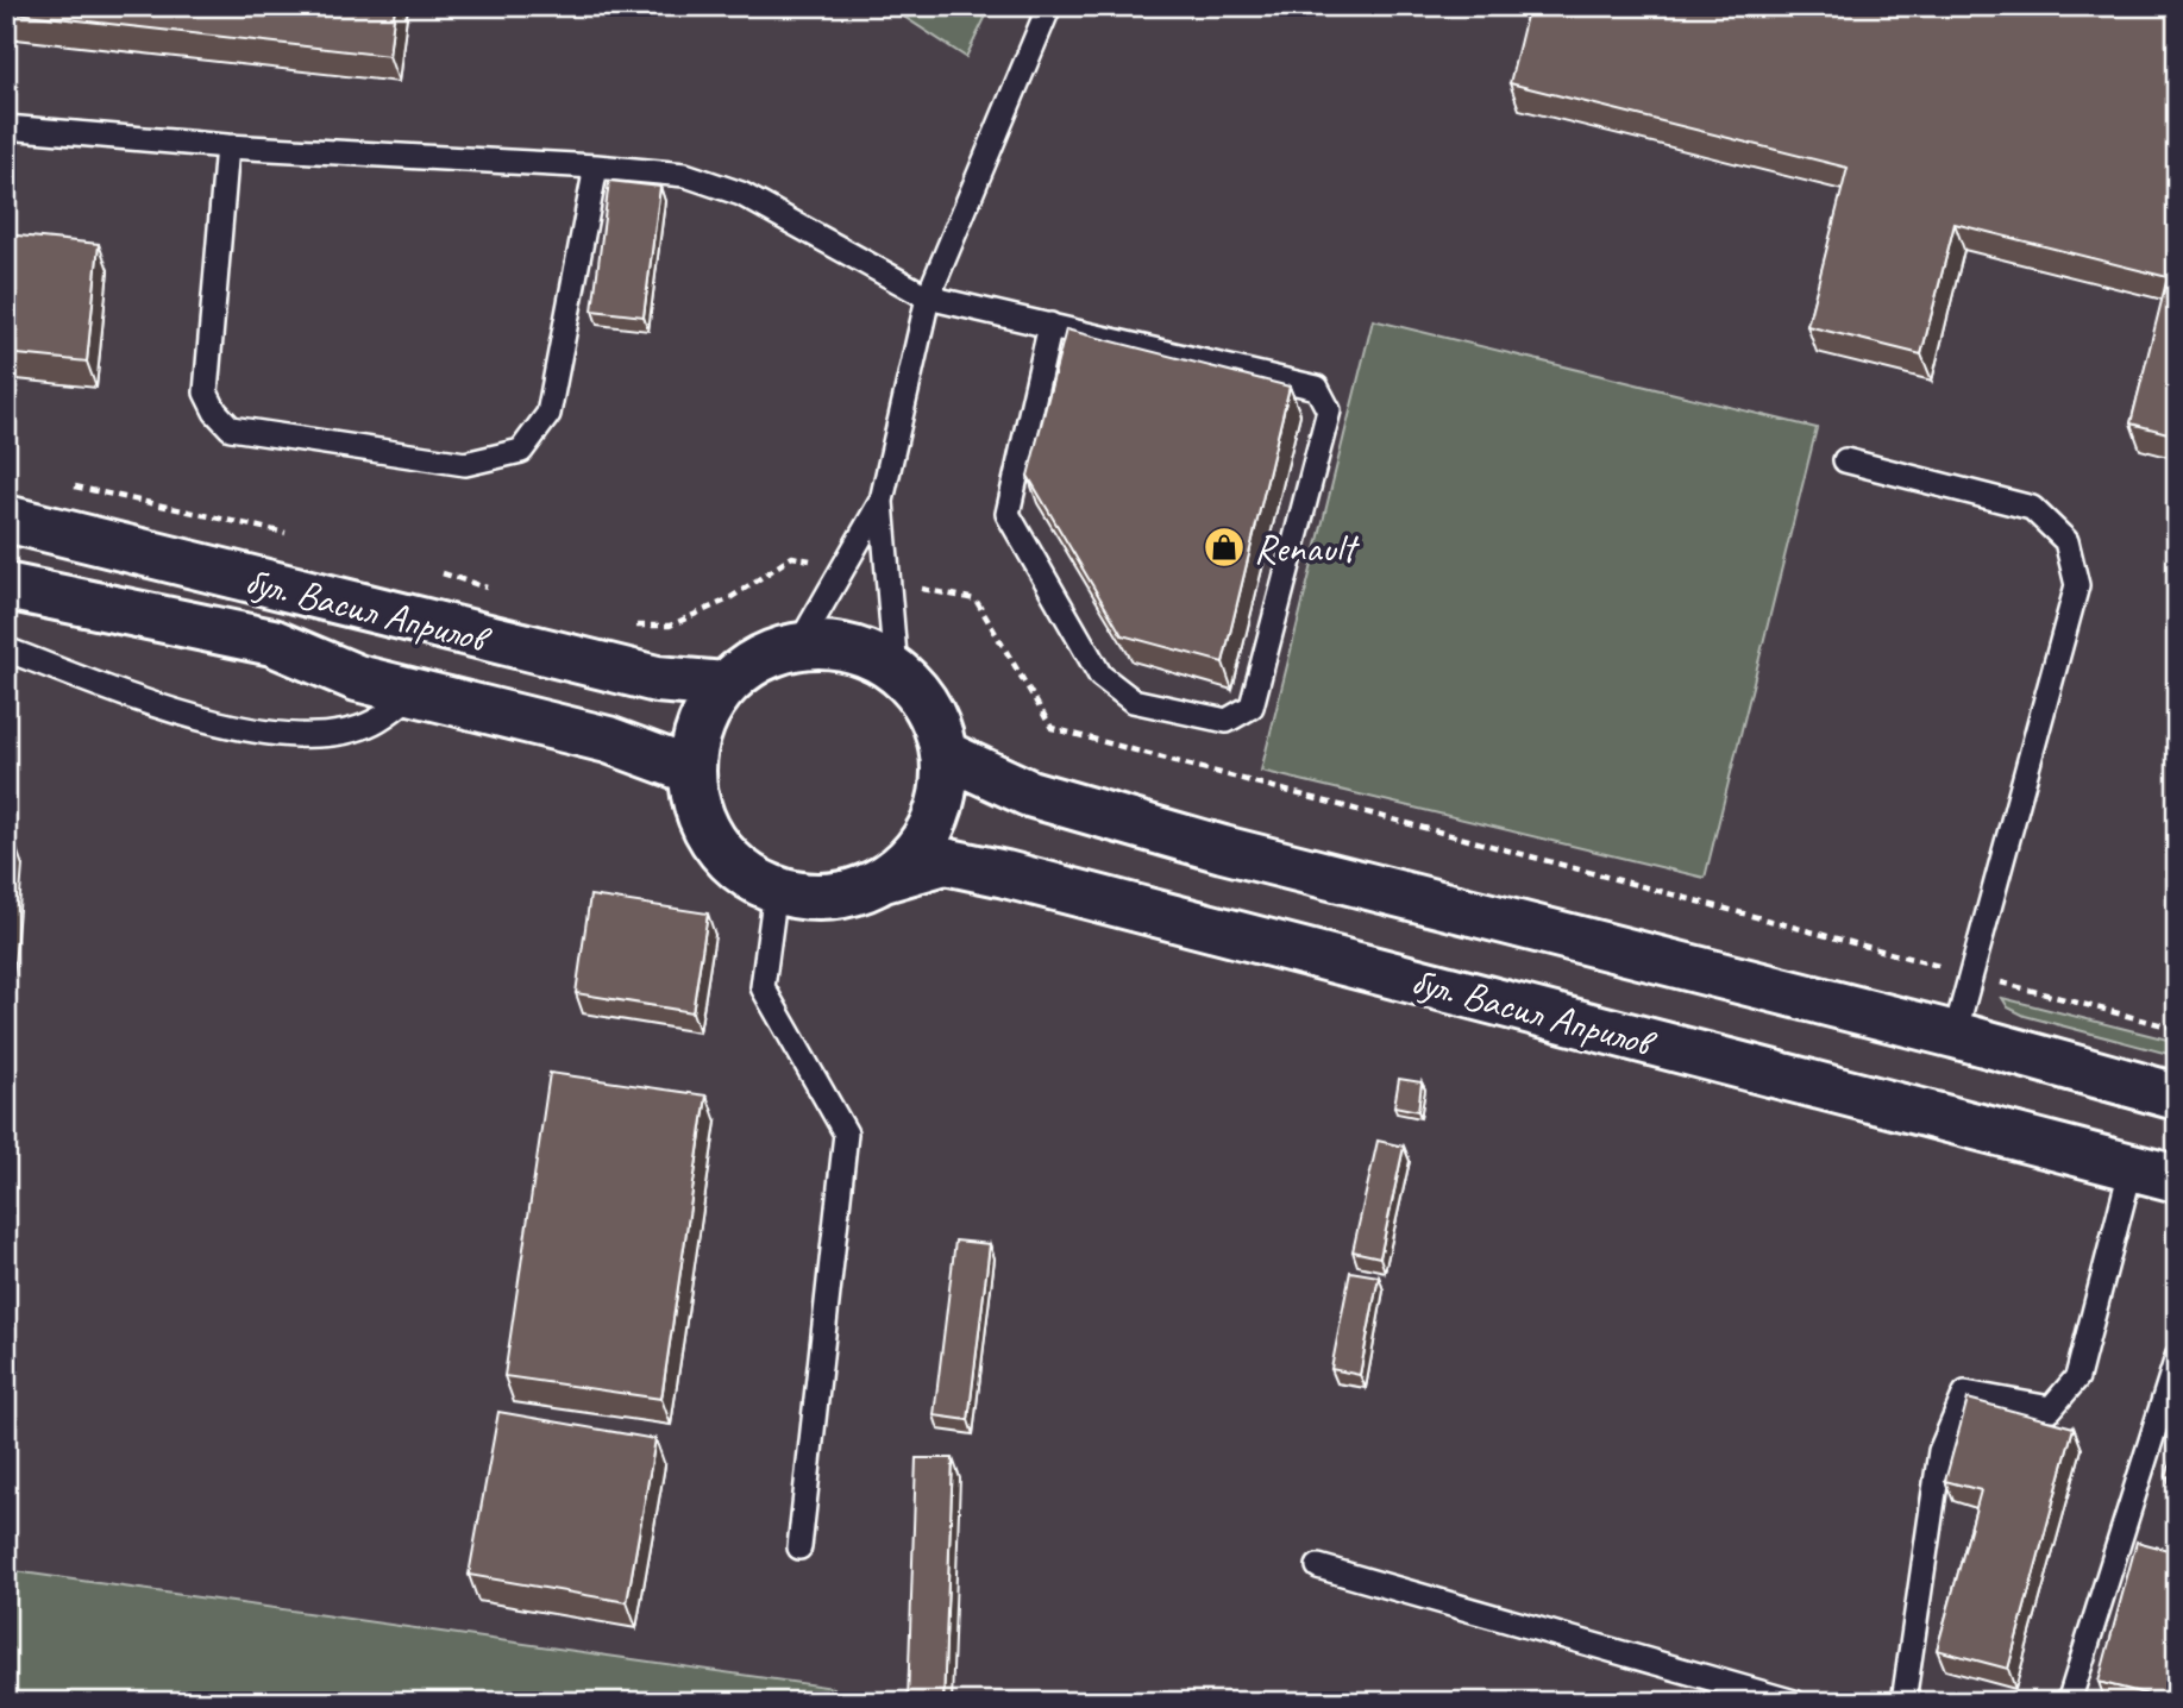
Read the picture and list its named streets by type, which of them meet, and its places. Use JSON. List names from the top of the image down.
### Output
{
  "streets": {
    "main road": ["бул. Васил Априлов"]
  },
  "places": {
    "shop": ["Renault"]
  }
}
